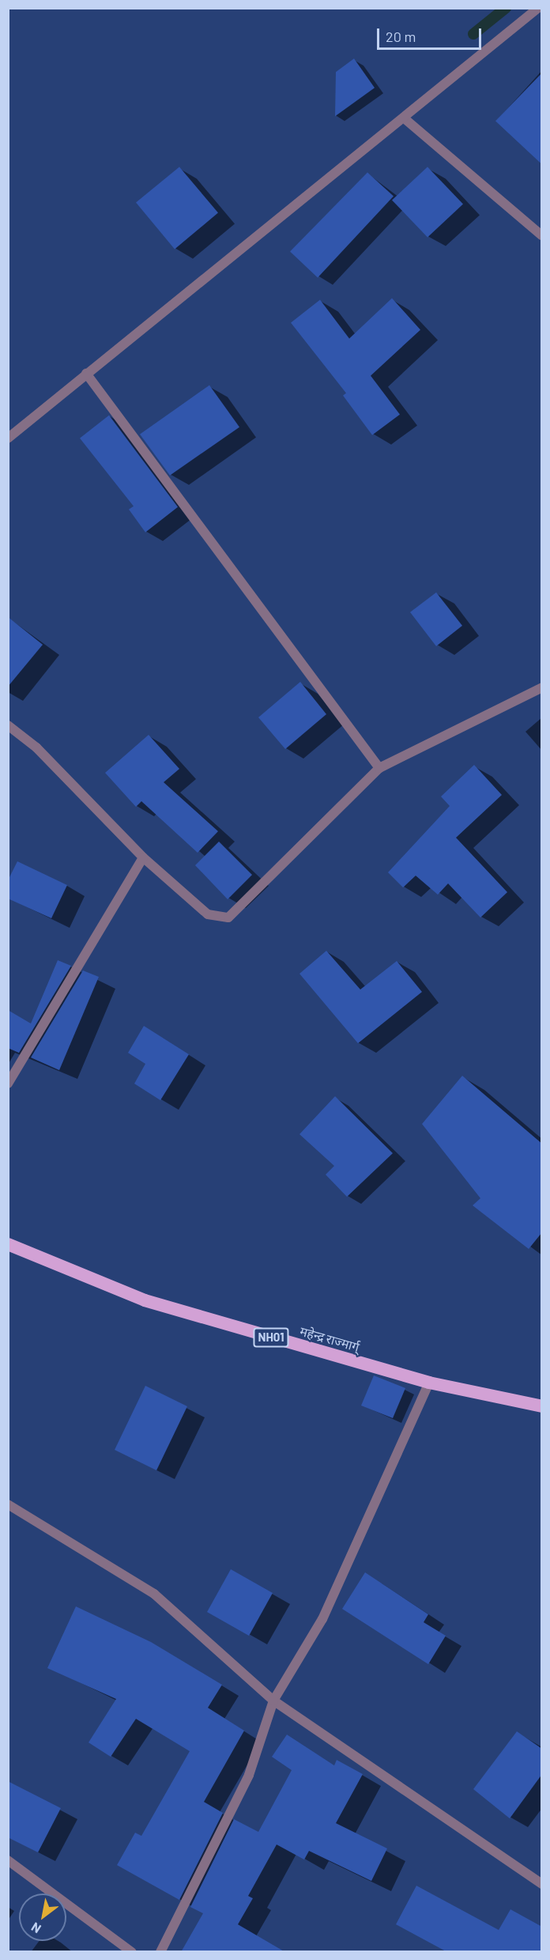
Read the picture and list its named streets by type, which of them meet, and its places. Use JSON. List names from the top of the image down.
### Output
{
  "streets": {
    "highway": ["NH01", "महेन्द्र राज्मार्ग्"]
  },
  "scale_bar": "20 m",
  "north": "bottom left"
}
